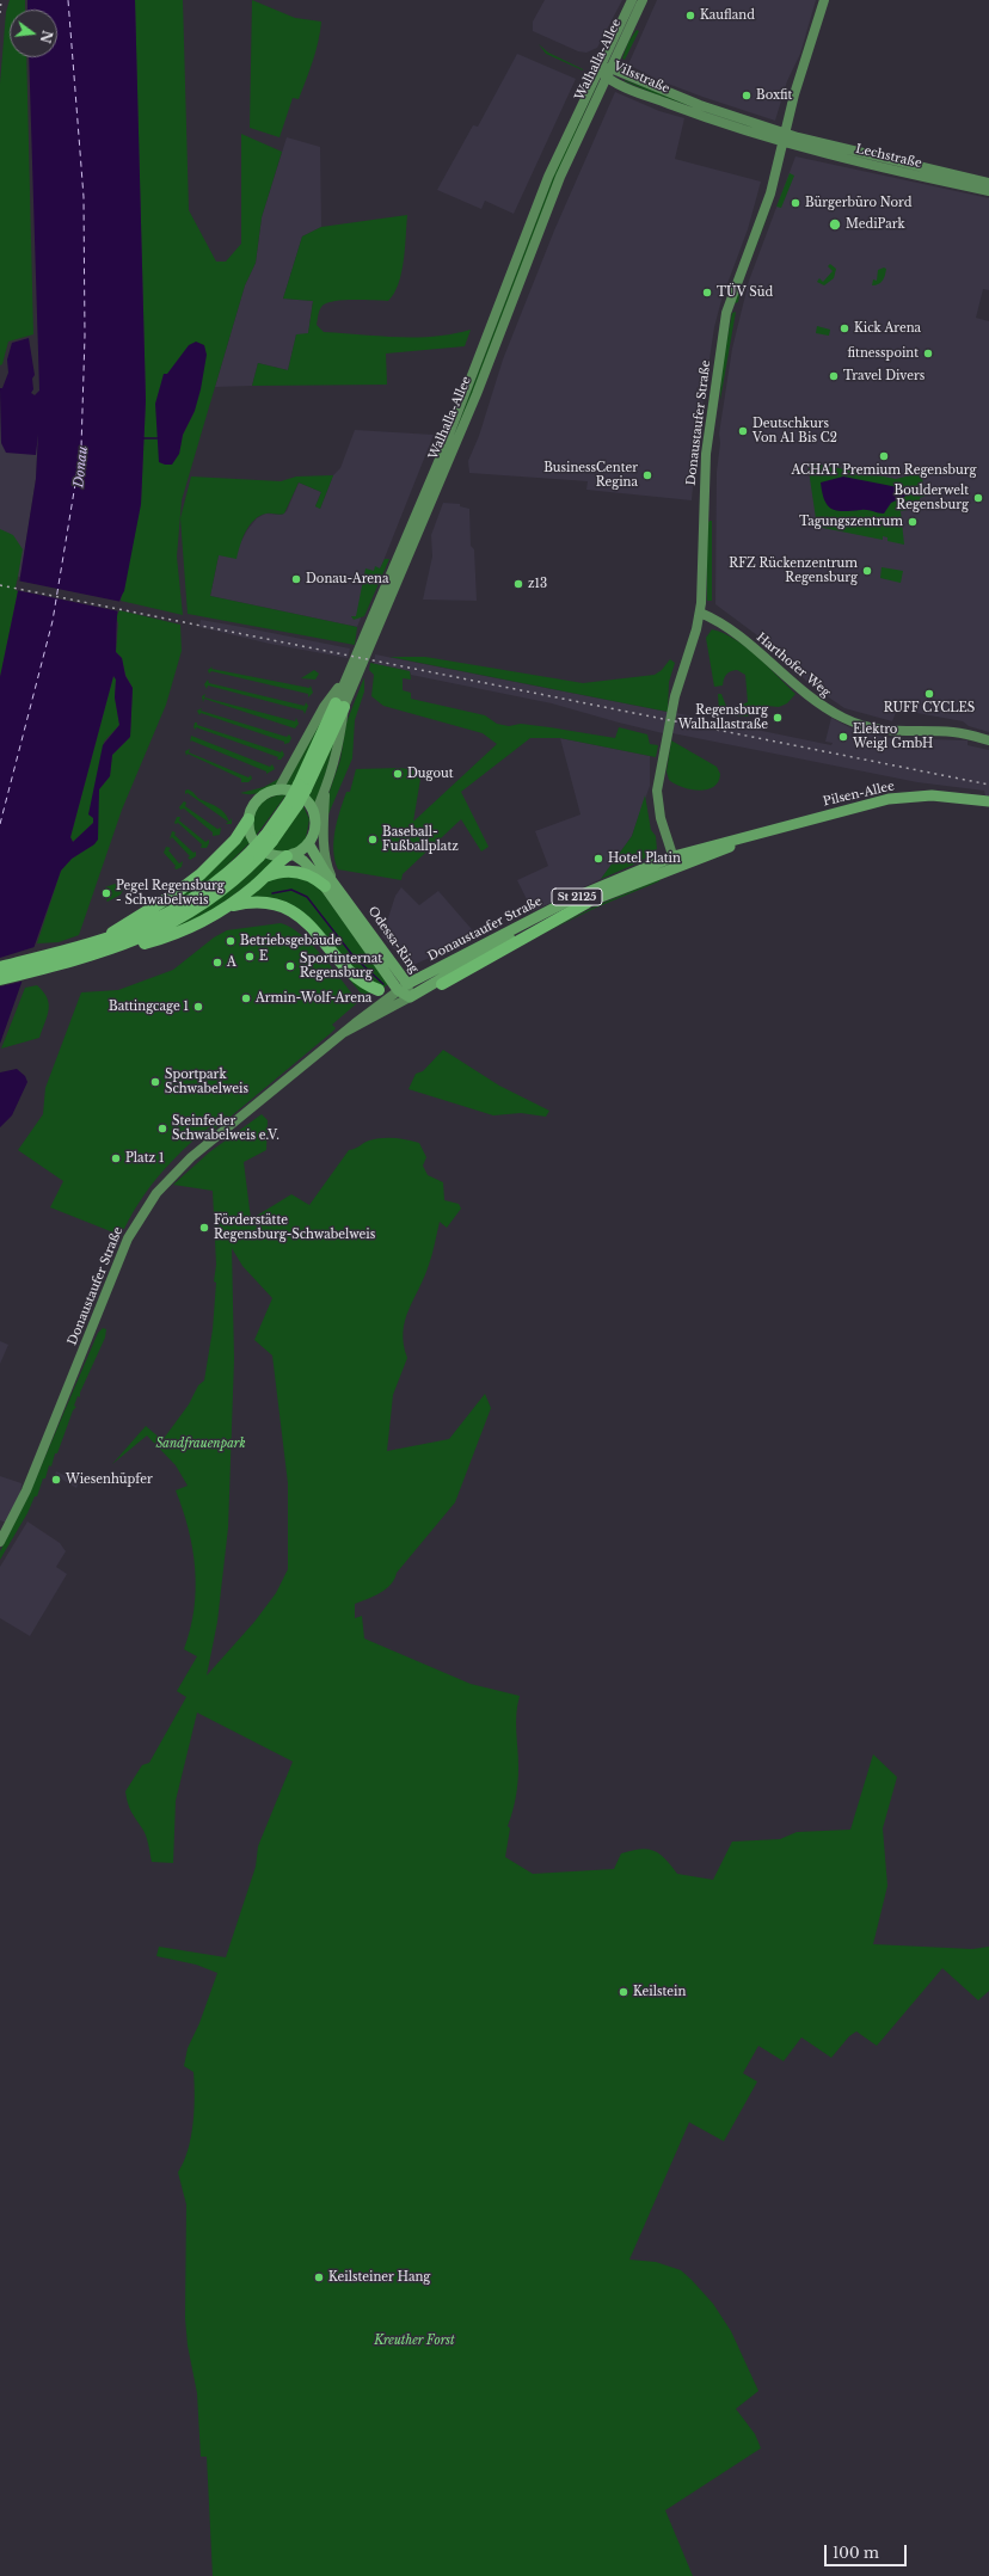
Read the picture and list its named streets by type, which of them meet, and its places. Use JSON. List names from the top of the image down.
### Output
{
  "streets": {
    "highway": ["Walhalla-Allee"],
    "main road": [
      "Vilsstraße",
      "Lechstraße",
      "Donaustaufer Straße",
      "Harthofer Weg",
      "Pilsen-Allee",
      "St 2125",
      "Odessa-Ring"
    ]
  },
  "crossings": [
    ["Walhalla-Allee", "Vilsstraße"],
    ["Vilsstraße", "Lechstraße"],
    ["Vilsstraße", "Donaustaufer Straße"],
    ["Lechstraße", "Donaustaufer Straße"],
    ["Donaustaufer Straße", "Harthofer Weg"],
    ["Donaustaufer Straße", "Pilsen-Allee"],
    ["Donaustaufer Straße", "Odessa-Ring"]
  ],
  "water": ["Donau"],
  "parks": ["Sandfrauenpark", "Kreuther Forst"],
  "places": [
    "Kaufland",
    "Boxfit",
    "Bürgerbüro Nord",
    "MediPark",
    "TÜV Süd",
    "Kick Arena",
    "fitnesspoint",
    "Travel Divers",
    "Deutschkurs Von A1 Bis C2",
    "ACHAT Premium Regensburg",
    "BusinessCenter Regina",
    "Boulderwelt Regensburg",
    "Tagungszentrum",
    "RFZ Rückenzentrum Regensburg",
    "Donau-Arena",
    "z13",
    "RUFF CYCLES",
    "Regensburg Walhallastraße",
    "Elektro Weigl GmbH",
    "Dugout",
    "Baseball- Fußballplatz",
    "Hotel Platin",
    "Pegel Regensburg - Schwabelweis",
    "Betriebsgebäude",
    "E",
    "A",
    "Sportinternat Regensburg",
    "Armin-Wolf-Arena",
    "Battingcage 1",
    "Sportpark Schwabelweis",
    "Steinfeder Schwabelweis e.V.",
    "Platz 1",
    "Förderstätte Regensburg-Schwabelweis",
    "Wiesenhüpfer",
    "Keilstein",
    "Keilsteiner Hang"
  ],
  "scale_bar": "100 m",
  "north": "right"
}
